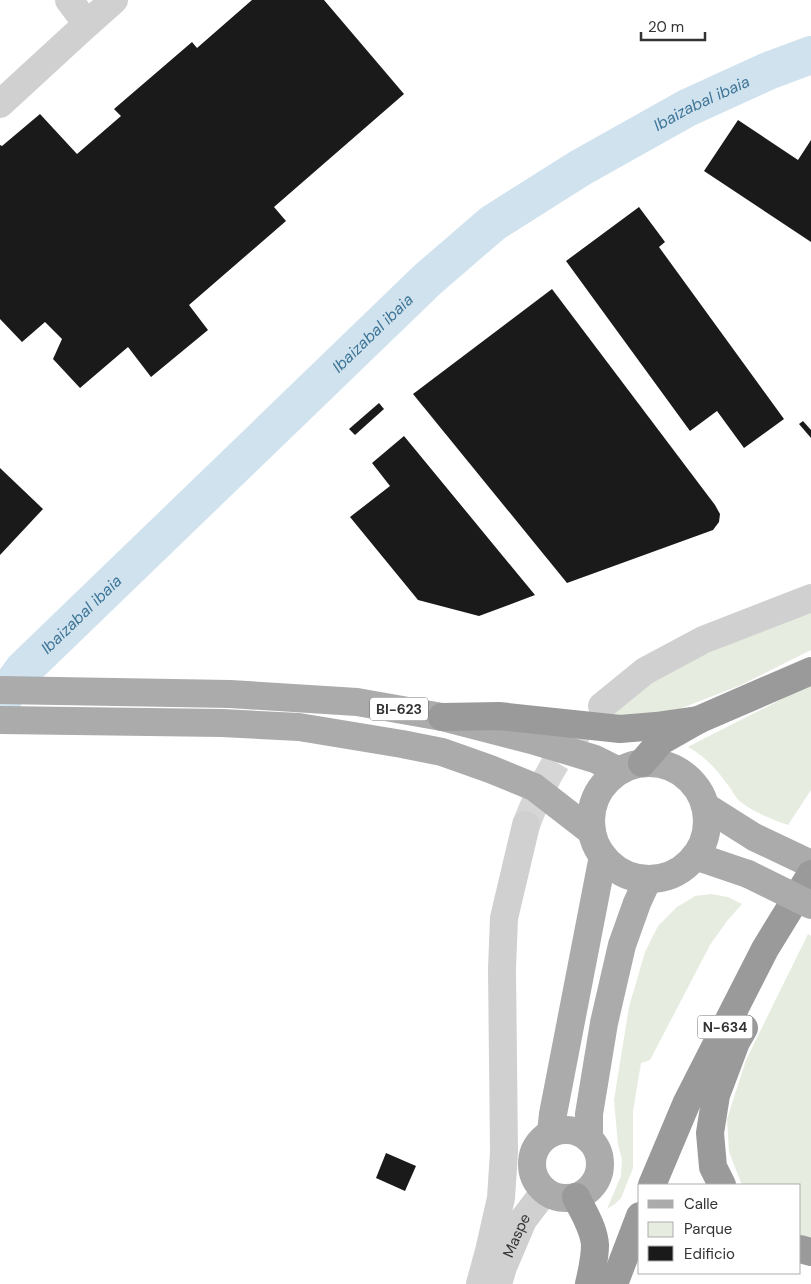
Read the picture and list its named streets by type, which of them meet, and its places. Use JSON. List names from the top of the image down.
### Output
{
  "streets": {
    "highway": ["N-634"],
    "main road": ["BI-623"],
    "street": ["Maspe"]
  },
  "water": ["Ibaizabal ibaia"],
  "legend": ["Calle", "Parque", "Edificio"],
  "scale_bar": "20 m"
}
